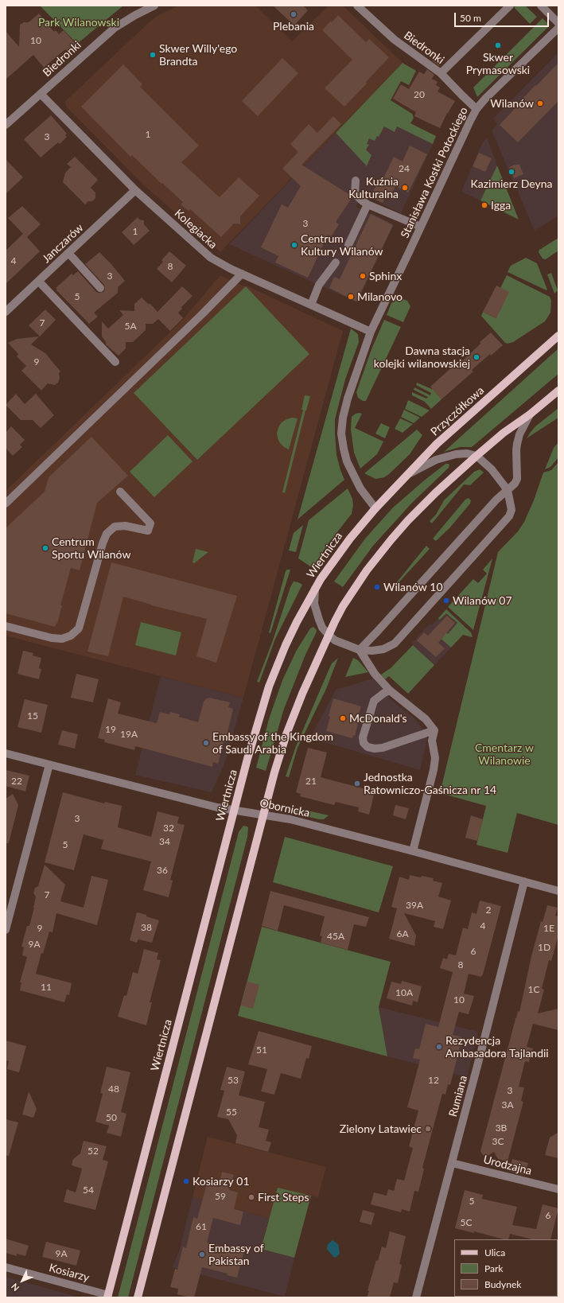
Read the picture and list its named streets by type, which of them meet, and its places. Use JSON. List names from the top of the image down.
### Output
{
  "streets": {
    "main road": ["Przyczółkowa", "Wiertnicza"],
    "street": [
      "Biedronki",
      "Stanisława Kostki Potockiego",
      "Kolegiacka",
      "Janczarów",
      "Obornicka",
      "Rumiana",
      "Urodzajna",
      "Kosiarzy"
    ]
  },
  "crossings": [
    ["Biedronki", "Stanisława Kostki Potockiego"],
    ["Biedronki", "Kolegiacka"],
    ["Stanisława Kostki Potockiego", "Kolegiacka"],
    ["Kolegiacka", "Janczarów"],
    ["Przyczółkowa", "Wiertnicza"],
    ["Wiertnicza", "Obornicka"],
    ["Wiertnicza", "Kosiarzy"],
    ["Obornicka", "Rumiana"],
    ["Rumiana", "Urodzajna"]
  ],
  "parks": ["Park Wilanowski", "Cmentarz w Wilanowie"],
  "places": [
    "Plebania",
    "Skwer Prymasowski",
    "Skwer Willy'ego Brandta",
    "Wilanów",
    "Kazimierz Deyna",
    "Kuźnia Kulturalna",
    "Igga",
    "Centrum Kultury Wilanów",
    "Sphinx",
    "Milanovo",
    "Dawna stacja kolejki wilanowskiej",
    "Centrum Sportu Wilanów",
    "Wilanów 10",
    "Wilanów 07",
    "McDonald's",
    "Embassy of the Kingdom of Saudi Arabia",
    "Jednostka Ratowniczo-Gaśnicza nr 14",
    "Rezydencja Ambasadora Tajlandii",
    "Zielony Latawiec",
    "Kosiarzy 01",
    "First Steps",
    "Embassy of Pakistan"
  ],
  "house_numbers": [
    "10",
    "20",
    "1",
    "3",
    "24",
    "3",
    "1",
    "4",
    "8",
    "3",
    "5",
    "7",
    "5A",
    "9",
    "15",
    "19",
    "19A",
    "22",
    "21",
    "3",
    "32",
    "34",
    "5",
    "36",
    "7",
    "39A",
    "2",
    "4",
    "38",
    "9",
    "1E",
    "6A",
    "45A",
    "9A",
    "1D",
    "6",
    "8",
    "11",
    "1C",
    "10A",
    "10",
    "51",
    "53",
    "12",
    "48",
    "3",
    "3A",
    "55",
    "50",
    "3B",
    "3C",
    "52",
    "54",
    "59",
    "5",
    "6",
    "5C",
    "61",
    "9A"
  ],
  "legend": ["Ulica", "Park", "Budynek"],
  "scale_bar": "50 m",
  "north": "bottom left"
}
